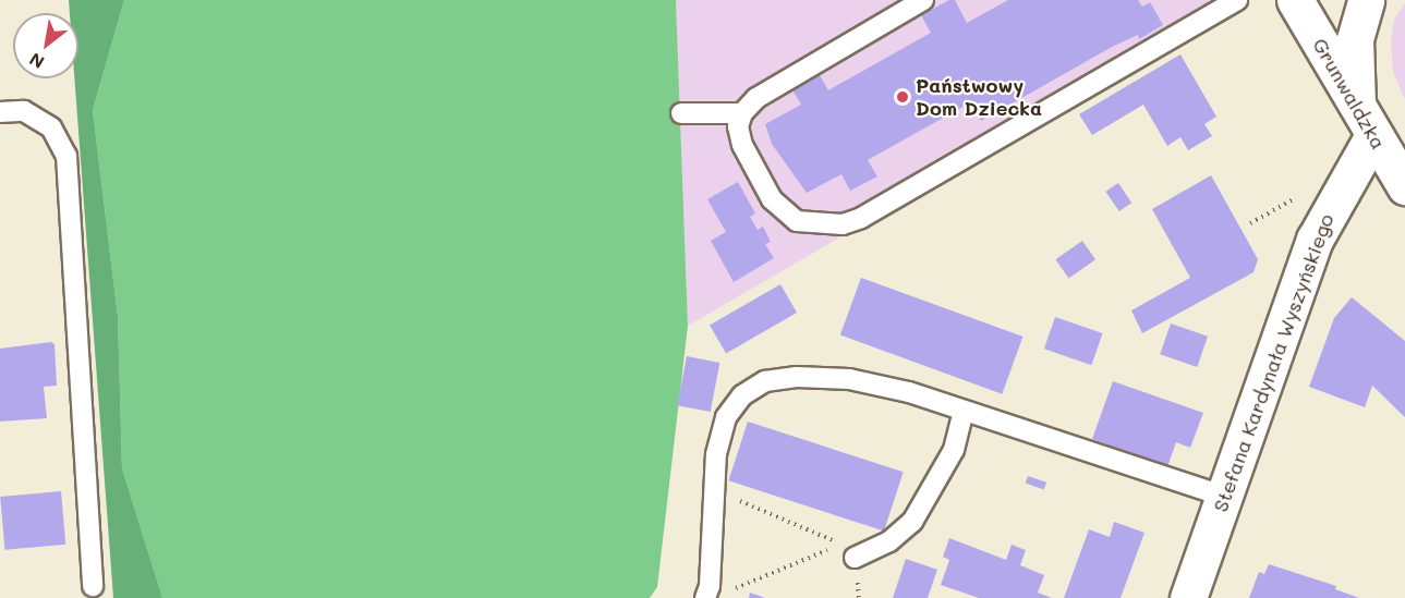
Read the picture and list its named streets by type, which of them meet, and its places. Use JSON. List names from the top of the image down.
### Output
{
  "streets": {
    "street": ["Grunwaldzka", "Stefana Kardynała Wyszyńskiego"]
  },
  "crossings": [
    ["Grunwaldzka", "Stefana Kardynała Wyszyńskiego"]
  ],
  "places": ["Państwowy Dom Dziecka"],
  "north": "bottom left"
}
